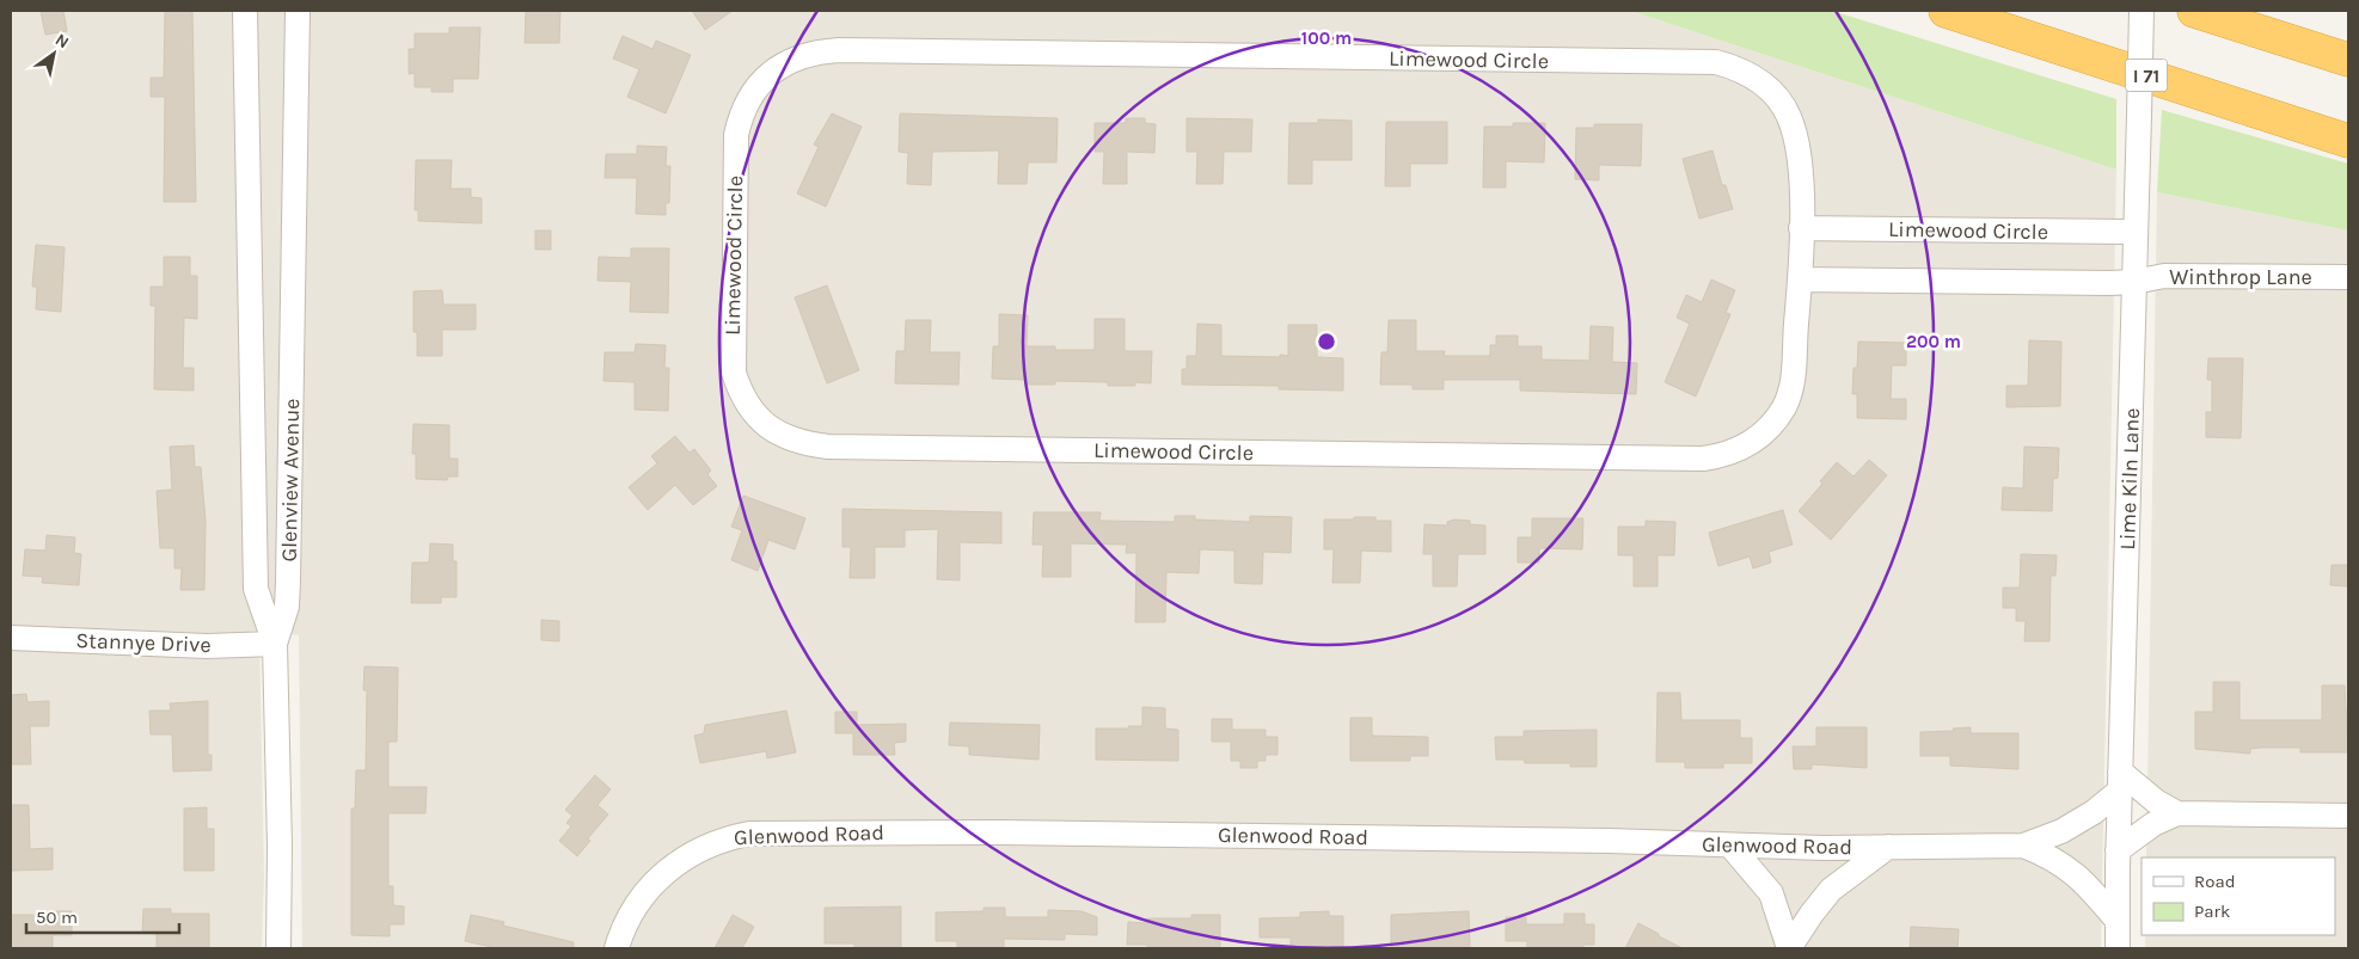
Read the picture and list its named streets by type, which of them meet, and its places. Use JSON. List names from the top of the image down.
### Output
{
  "streets": {
    "highway": ["I 71"],
    "street": [
      "Limewood Circle",
      "Winthrop Lane",
      "Lime Kiln Lane",
      "Glenview Avenue",
      "Stannye Drive",
      "Glenwood Road"
    ]
  },
  "crossings": [
    ["Limewood Circle", "Lime Kiln Lane"],
    ["Winthrop Lane", "Lime Kiln Lane"],
    ["Lime Kiln Lane", "Glenwood Road"],
    ["Glenview Avenue", "Stannye Drive"]
  ],
  "legend": ["Road", "Park"],
  "scale_bar": "50 m",
  "north": "top right",
  "rings": ["100 m", "200 m"]
}
